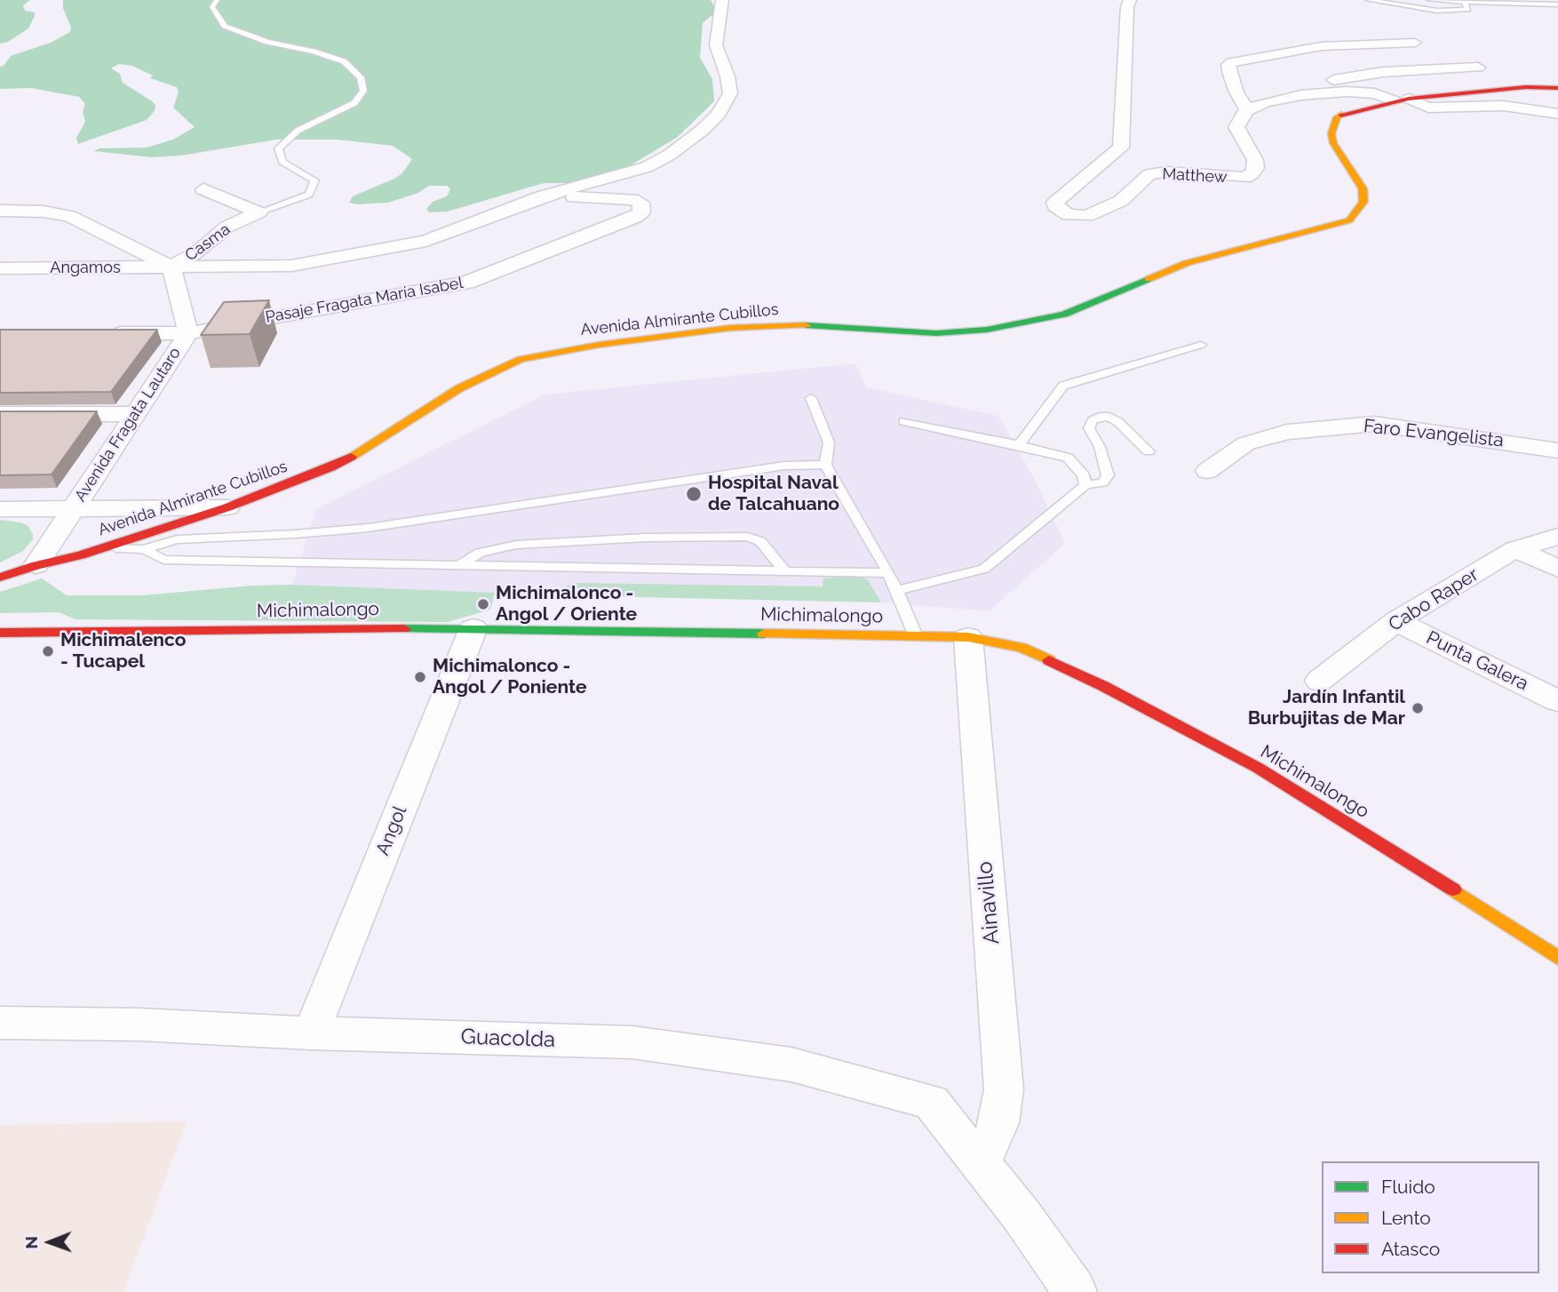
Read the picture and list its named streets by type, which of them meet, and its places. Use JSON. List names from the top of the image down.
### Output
{
  "streets": {
    "street": [
      "Matthew",
      "Casma",
      "Angamos",
      "Pasaje Fragata María Isabel",
      "Avenida Almirante Cubillos",
      "Avenida Fragata Lautaro",
      "Faro Evangelista",
      "Cabo Raper",
      "Michimalongo",
      "Punta Galera",
      "Angol",
      "Ainavillo",
      "Guacolda"
    ]
  },
  "crossings": [
    ["Casma", "Angamos"],
    ["Casma", "Pasaje Fragata María Isabel"],
    ["Casma", "Avenida Fragata Lautaro"],
    ["Angamos", "Pasaje Fragata María Isabel"],
    ["Angamos", "Avenida Fragata Lautaro"],
    ["Pasaje Fragata María Isabel", "Avenida Fragata Lautaro"],
    ["Avenida Almirante Cubillos", "Avenida Fragata Lautaro"],
    ["Cabo Raper", "Punta Galera"],
    ["Michimalongo", "Angol"],
    ["Michimalongo", "Ainavillo"],
    ["Angol", "Guacolda"],
    ["Ainavillo", "Guacolda"]
  ],
  "places": [
    "Hospital Naval de Talcahuano",
    "Michimalonco - Angol / Oriente",
    "Michimalenco - Tucapel",
    "Michimalonco - Angol / Poniente",
    "Jardín Infantil Burbujitas de Mar"
  ],
  "legend": ["Fluido", "Lento", "Atasco"],
  "north": "left"
}
